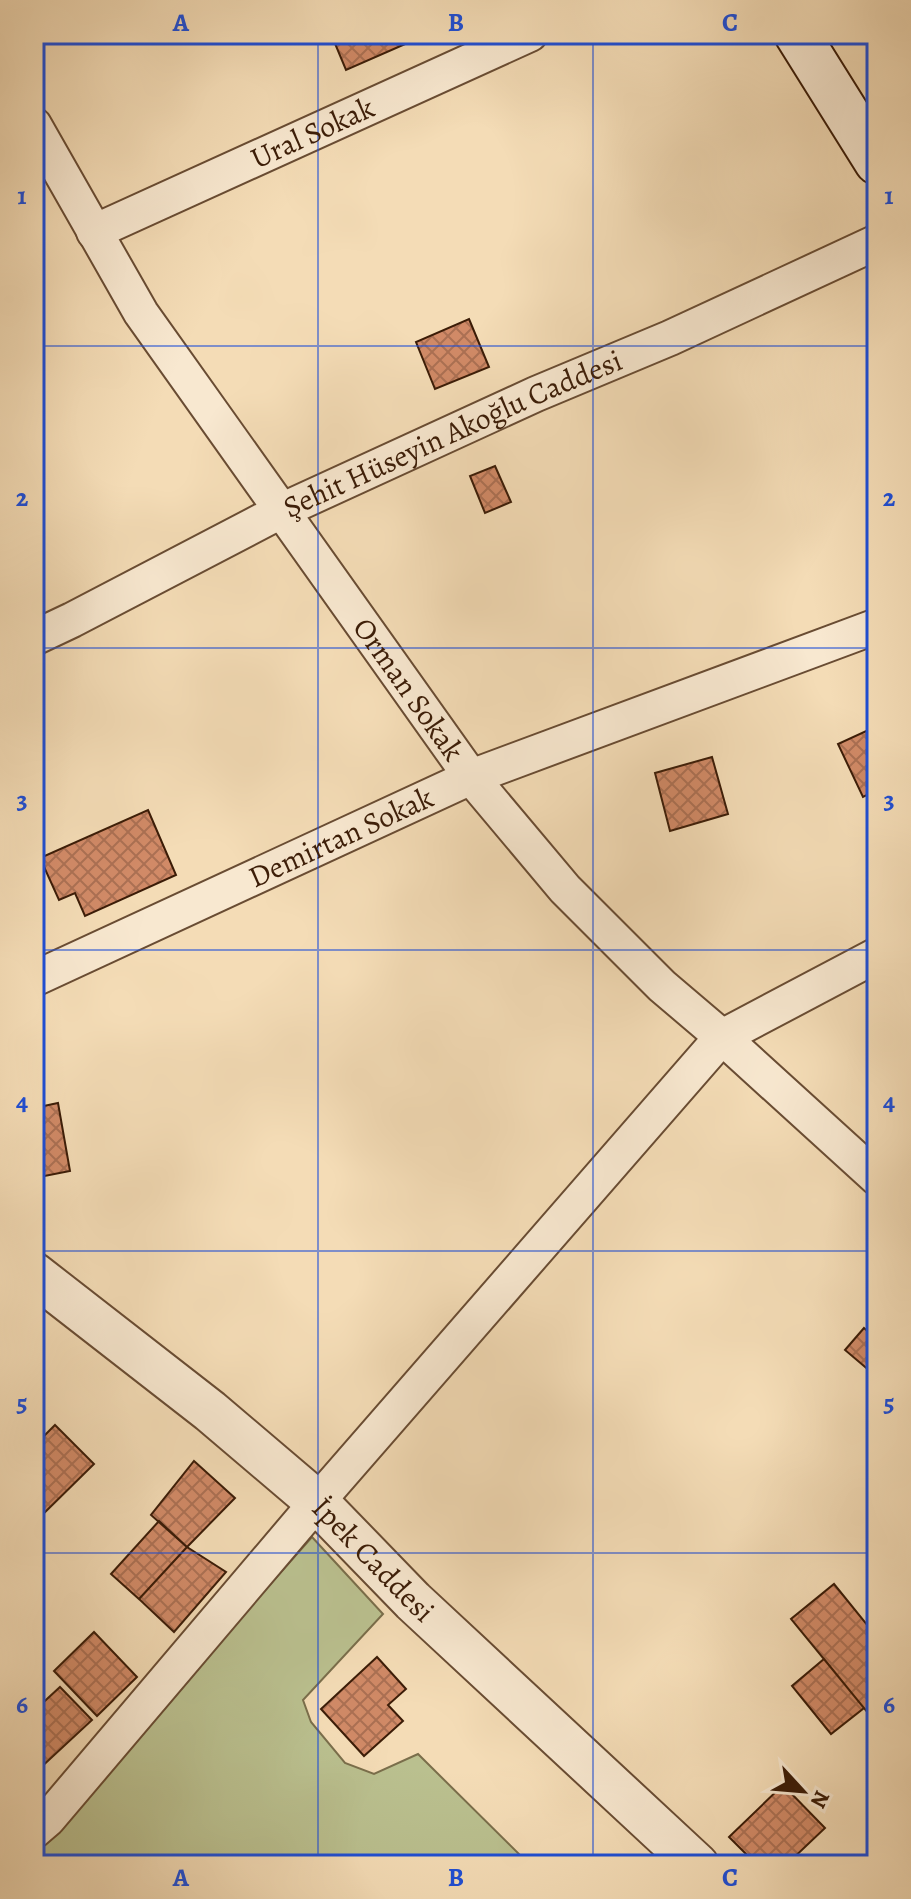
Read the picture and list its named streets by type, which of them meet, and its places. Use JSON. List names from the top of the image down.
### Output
{
  "streets": {
    "street": [
      "Ural Sokak",
      "Şehit Hüseyin Akoğlu Caddesi",
      "Orman Sokak",
      "Demirtan Sokak",
      "İpek Caddesi"
    ]
  },
  "crossings": [
    ["Ural Sokak", "Orman Sokak"],
    ["Şehit Hüseyin Akoğlu Caddesi", "Orman Sokak"],
    ["Orman Sokak", "Demirtan Sokak"]
  ],
  "north": "bottom right",
  "grid": {
    "columns": ["A", "B", "C"],
    "rows": [
      "1",
      "2",
      "3",
      "4",
      "5",
      "6"
    ]
  }
}
